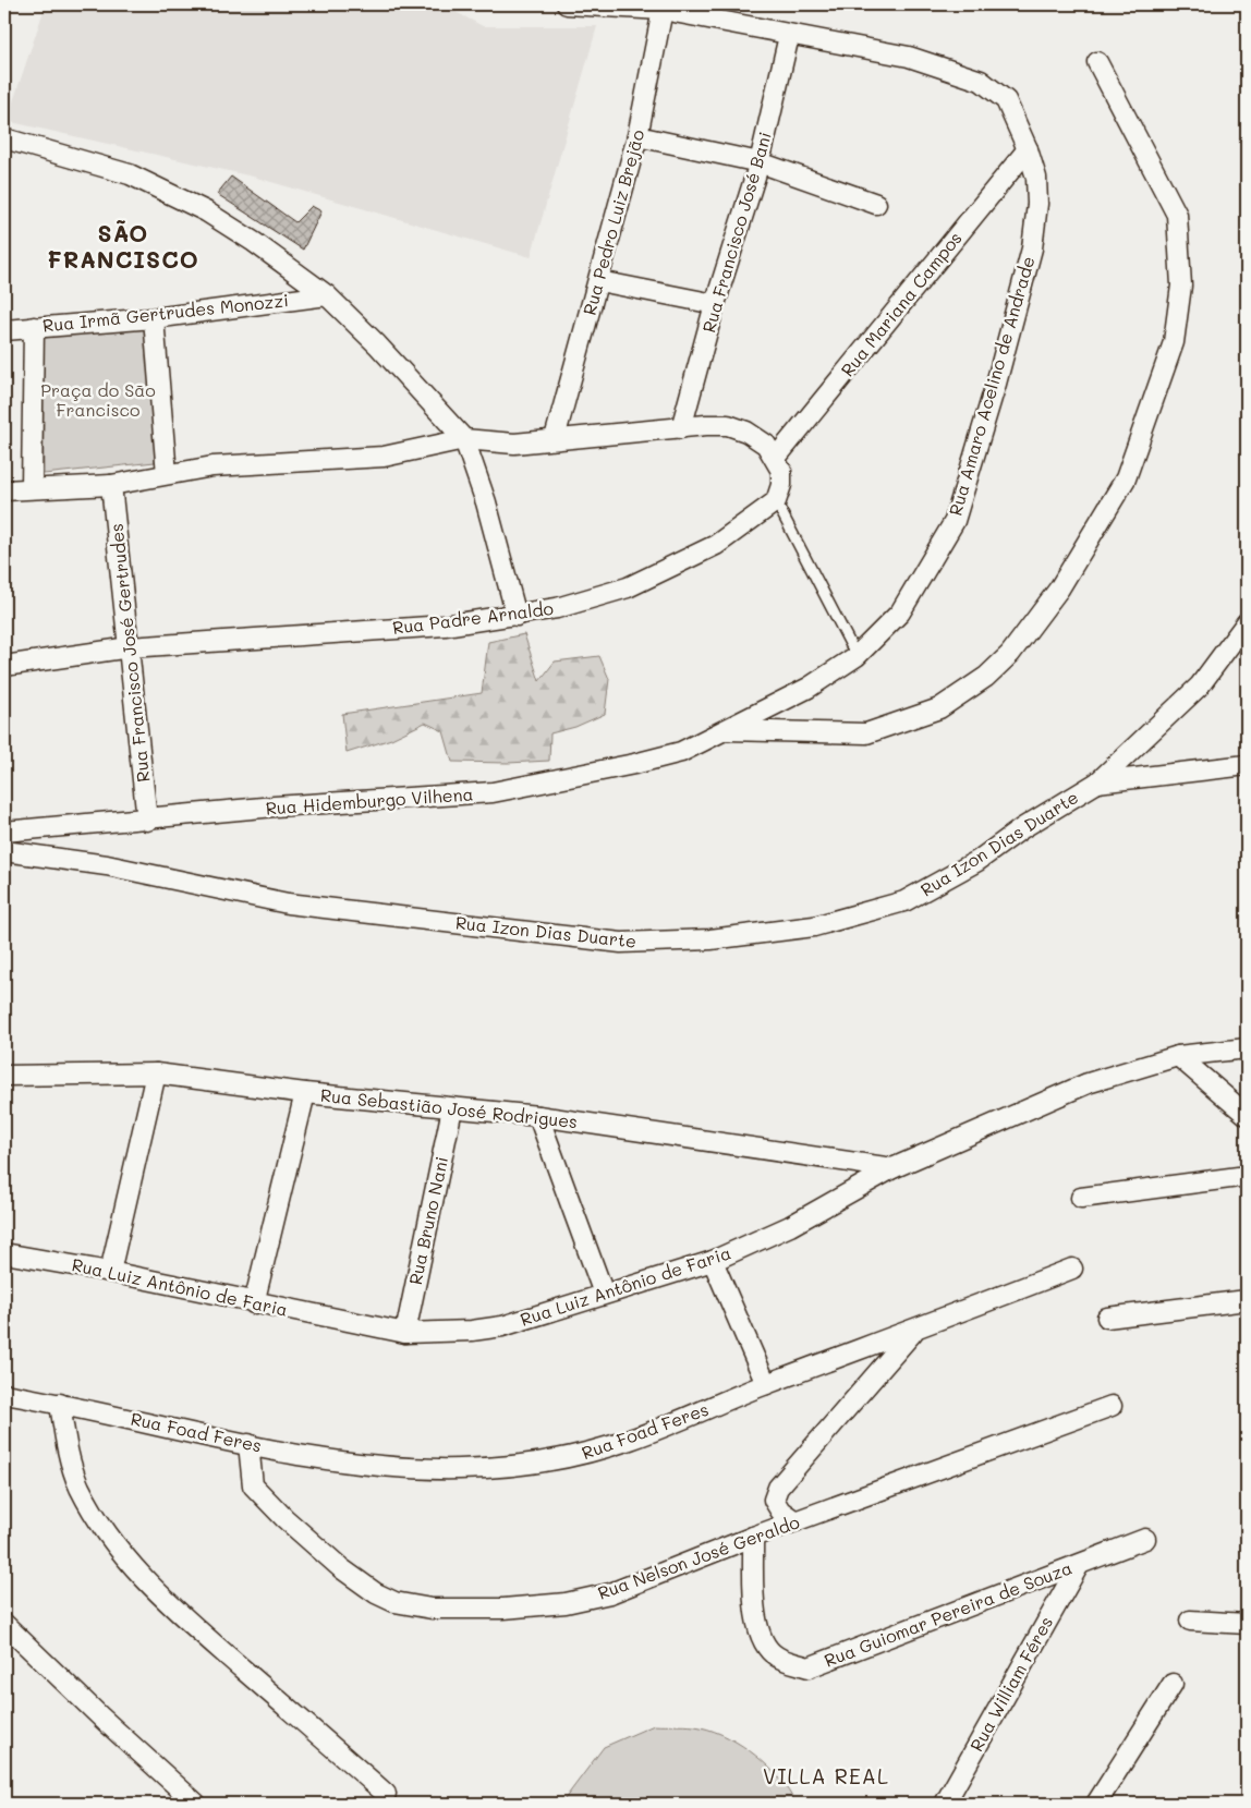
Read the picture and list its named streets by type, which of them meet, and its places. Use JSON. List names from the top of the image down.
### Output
{
  "streets": {
    "street": [
      "Rua Pedro Luiz Brejão",
      "Rua Francisco José Bani",
      "Rua Mariana Campos",
      "Rua Irmã Gertrudes Monozzi",
      "Rua Amaro Acelino de Andrade",
      "Rua Padre Arnaldo",
      "Rua Francisco José Gertrudes",
      "Rua Hidemburgo Vilhena",
      "Rua Izon Dias Duarte",
      "Rua Sebastião José Rodrigues",
      "Rua Bruno Nani",
      "Rua Luiz Antônio de Faria",
      "Rua Foad Feres",
      "Rua Nelson José Geraldo",
      "Rua Guiomar Pereira de Souza",
      "Rua William Féres"
    ]
  },
  "crossings": [
    ["Rua Pedro Luiz Brejão", "Rua Amaro Acelino de Andrade"],
    ["Rua Francisco José Bani", "Rua Amaro Acelino de Andrade"],
    ["Rua Mariana Campos", "Rua Amaro Acelino de Andrade"],
    ["Rua Amaro Acelino de Andrade", "Rua Hidemburgo Vilhena"],
    ["Rua Padre Arnaldo", "Rua Francisco José Gertrudes"],
    ["Rua Francisco José Gertrudes", "Rua Hidemburgo Vilhena"],
    ["Rua Sebastião José Rodrigues", "Rua Bruno Nani"],
    ["Rua Sebastião José Rodrigues", "Rua Luiz Antônio de Faria"],
    ["Rua Bruno Nani", "Rua Luiz Antônio de Faria"],
    ["Rua Foad Feres", "Rua Nelson José Geraldo"],
    ["Rua Nelson José Geraldo", "Rua Guiomar Pereira de Souza"],
    ["Rua Guiomar Pereira de Souza", "Rua William Féres"]
  ],
  "districts": ["SÃO FRANCISCO", "VILLA REAL"],
  "parks": ["Praça do São Francisco"]
}
